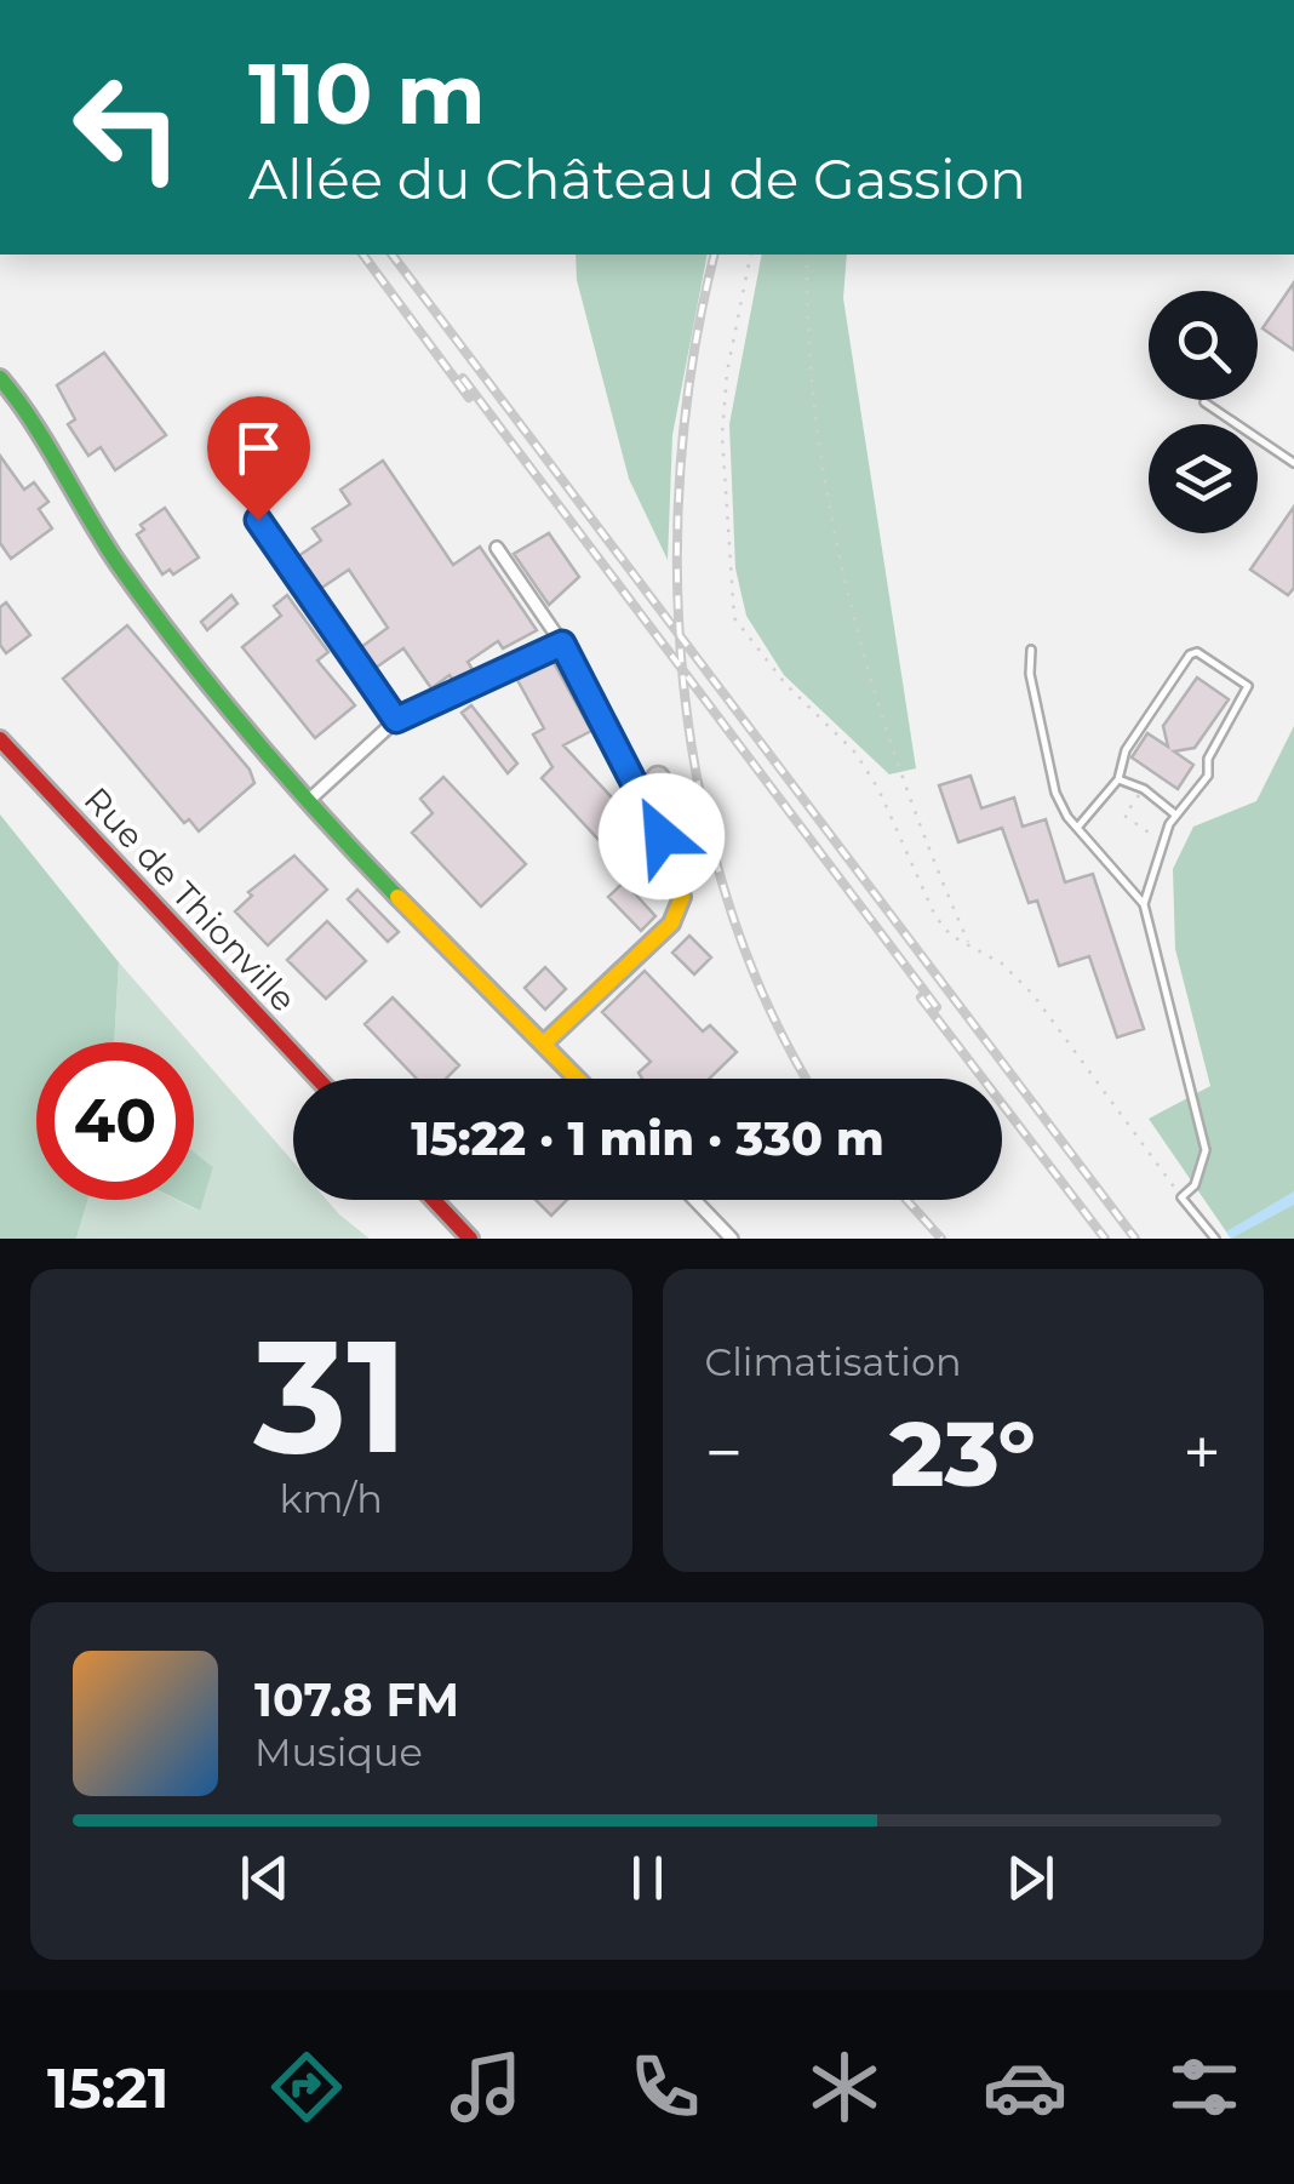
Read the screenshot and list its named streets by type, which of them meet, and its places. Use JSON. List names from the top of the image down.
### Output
{
  "streets": {
    "street": ["Rue de Thionville"]
  },
  "page": {
    "turn": ["110 m", "Allée du Château de Gassion"],
    "limit": "40",
    "trip": "15:22 · 1 min · 330 m",
    "tile": [
      ["31", "km/h"],
      "Climatisation"
    ],
    "heat": ["−", "23°", "+"],
    "song": ["107.8 FM", "Musique"],
    "tabs": "15:21"
  }
}
